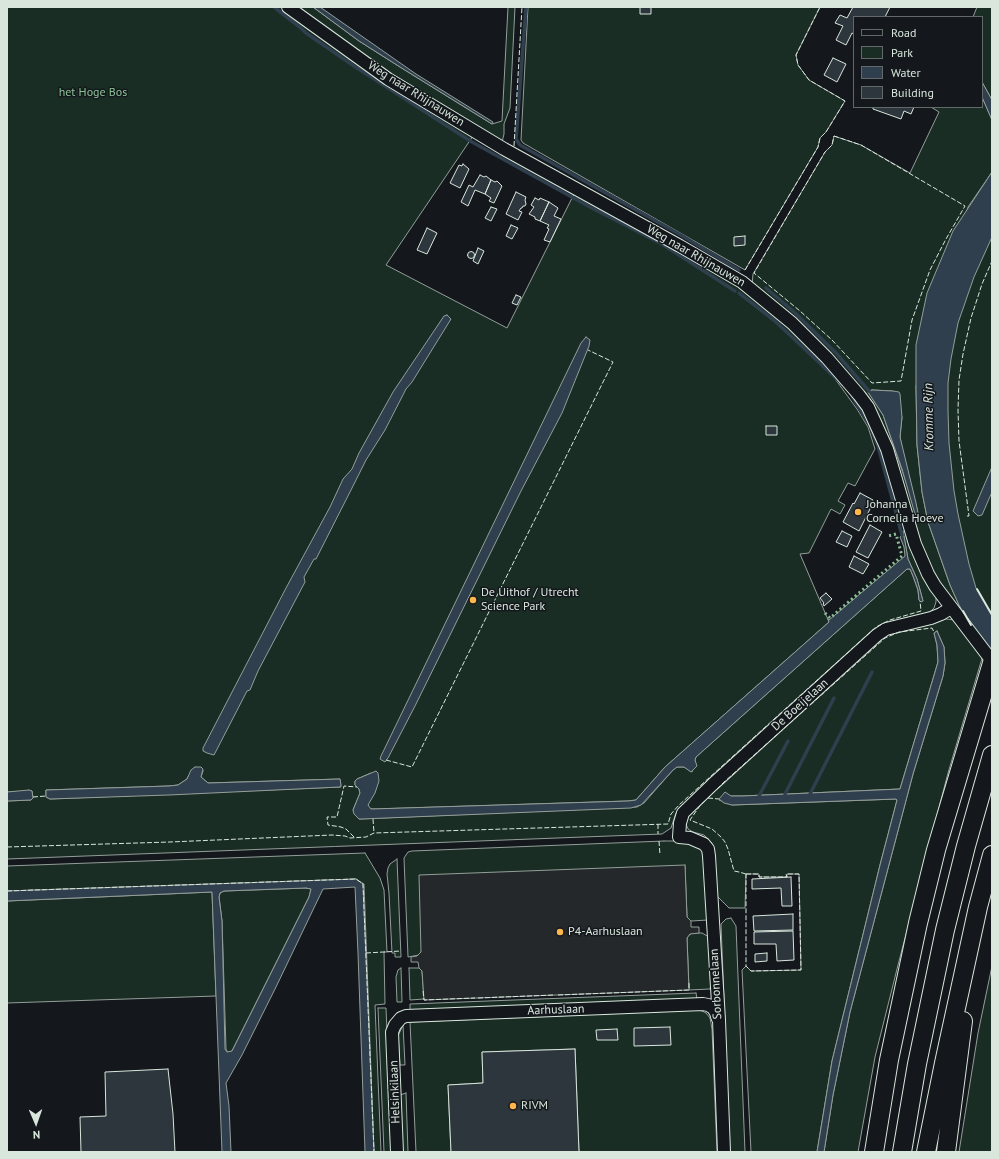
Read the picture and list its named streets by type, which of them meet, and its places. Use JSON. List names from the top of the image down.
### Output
{
  "streets": {
    "street": [
      "Weg naar Rhijnauwen",
      "De Boeijelaan",
      "Sorbonnelaan",
      "Aarhuslaan",
      "Helsinkilaan"
    ]
  },
  "crossings": [
    ["Weg naar Rhijnauwen", "De Boeijelaan"],
    ["De Boeijelaan", "Sorbonnelaan"],
    ["Sorbonnelaan", "Aarhuslaan"],
    ["Aarhuslaan", "Helsinkilaan"]
  ],
  "water": ["Kromme Rijn"],
  "parks": ["het Hoge Bos"],
  "places": [
    "Johanna Cornelia Hoeve",
    "De Uithof / Utrecht Science Park",
    "P4-Aarhuslaan",
    "RIVM"
  ],
  "legend": [
    "Road",
    "Park",
    "Water",
    "Building"
  ],
  "north": "bottom"
}
